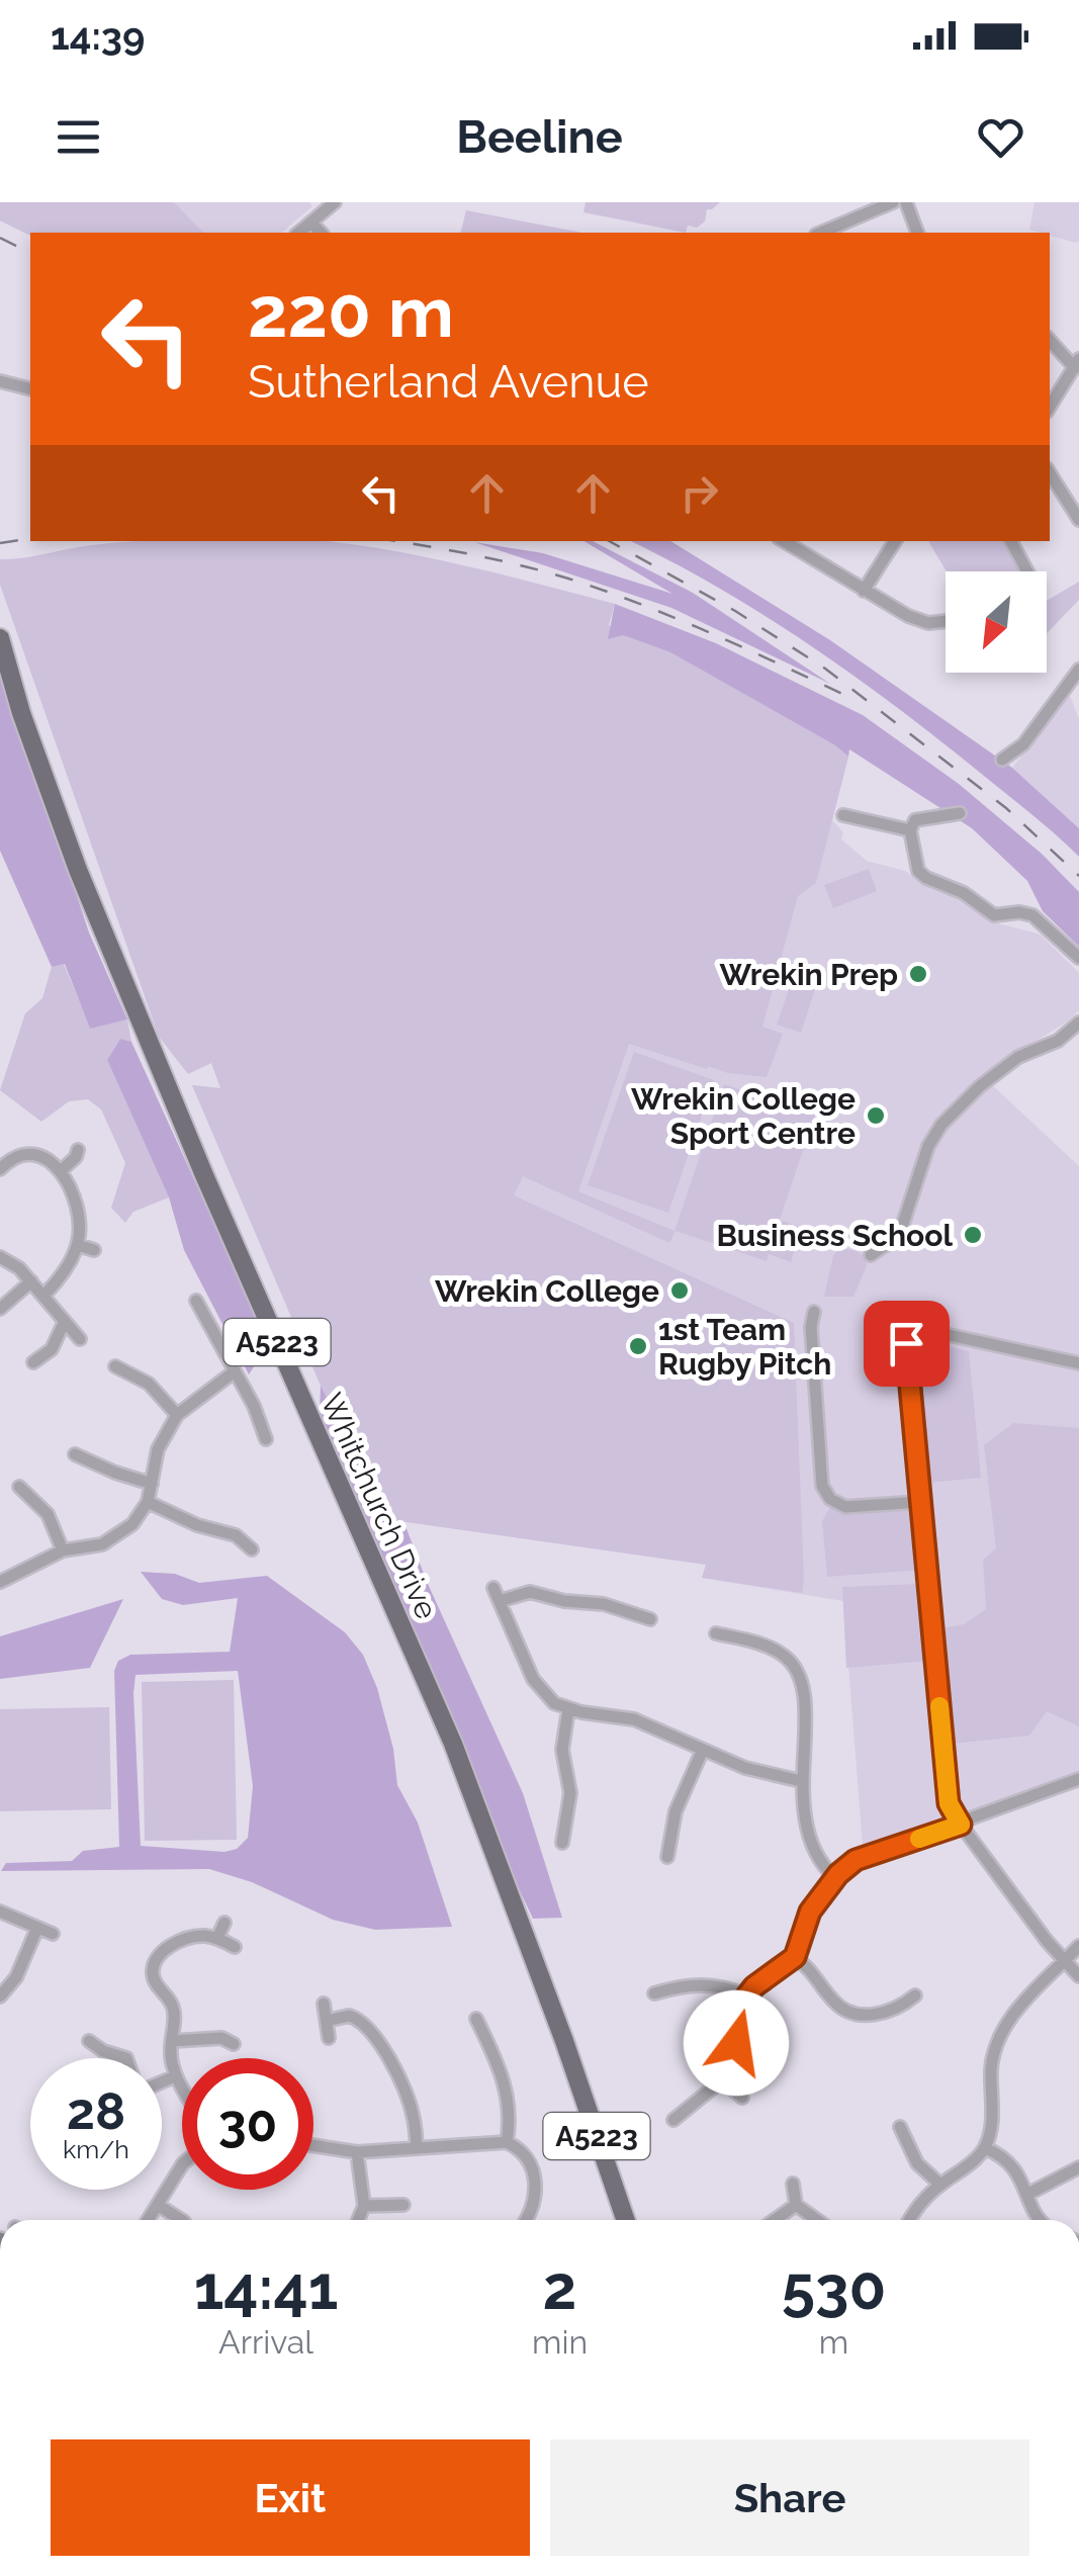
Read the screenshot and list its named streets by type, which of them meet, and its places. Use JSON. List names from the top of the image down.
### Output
{
  "streets": {
    "main road": ["A5223", "Whitchurch Drive"]
  },
  "places": [
    "Wrekin Prep",
    "Wrekin College Sport Centre",
    "Business School",
    "Wrekin College",
    "1st Team Rugby Pitch"
  ],
  "north": "bottom left",
  "page": {
    "status": "14:39",
    "header": "Beeline",
    "turn": ["220 m", "Sutherland Avenue"],
    "speed": "28 km/h",
    "limit": "30",
    "eta": [
      "14:41",
      "Arrival",
      "2",
      "min",
      "530",
      "m"
    ],
    "buttons": ["Exit", "Share"]
  }
}
